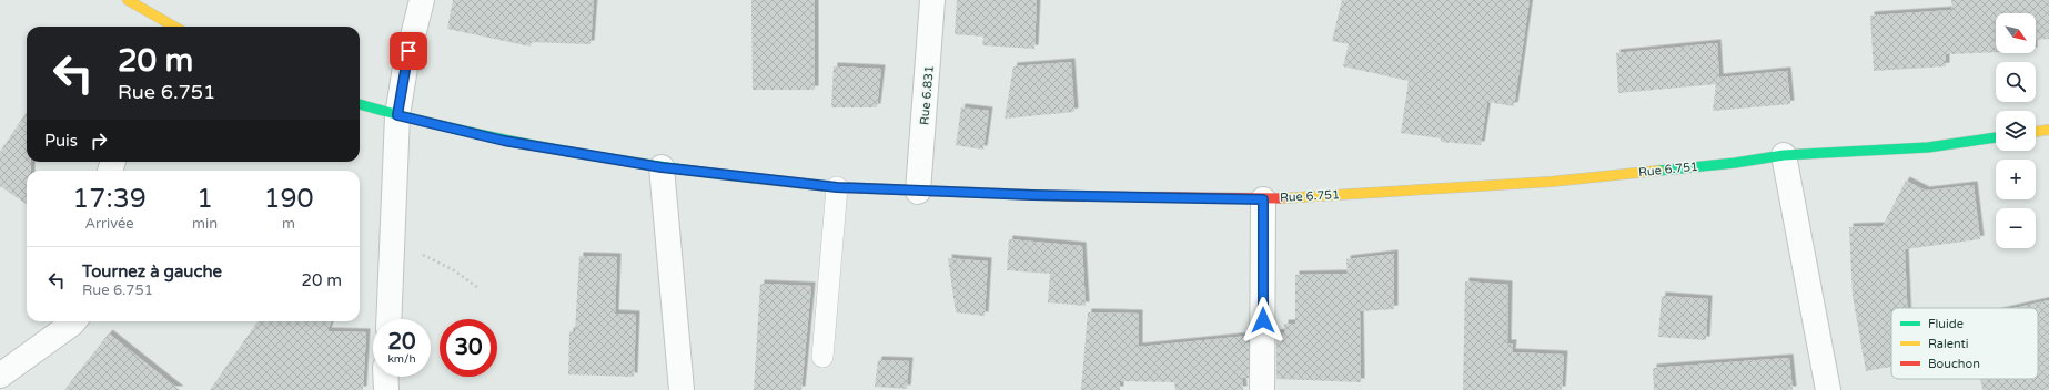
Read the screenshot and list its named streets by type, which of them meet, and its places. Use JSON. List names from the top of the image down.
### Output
{
  "streets": {
    "main road": ["Rue 6.751"],
    "street": ["Rue 6.831"]
  },
  "crossings": [
    ["Rue 6.831", "Rue 6.751"]
  ],
  "legend": ["Fluide", "Ralenti", "Bouchon"],
  "north": "bottom right",
  "page": {
    "map_buttons": ["+", "−"],
    "turn": ["20 m", "Rue 6.751"],
    "then": "Puis",
    "eta": [
      "17:39",
      "Arrivée",
      "1",
      "min",
      "190",
      "m"
    ],
    "list": [
      {
        "name": "Tournez à gauche",
        "note": "Rue 6.751",
        "value": "20 m"
      }
    ],
    "speed": "20 km/h",
    "limit": "30"
  }
}
